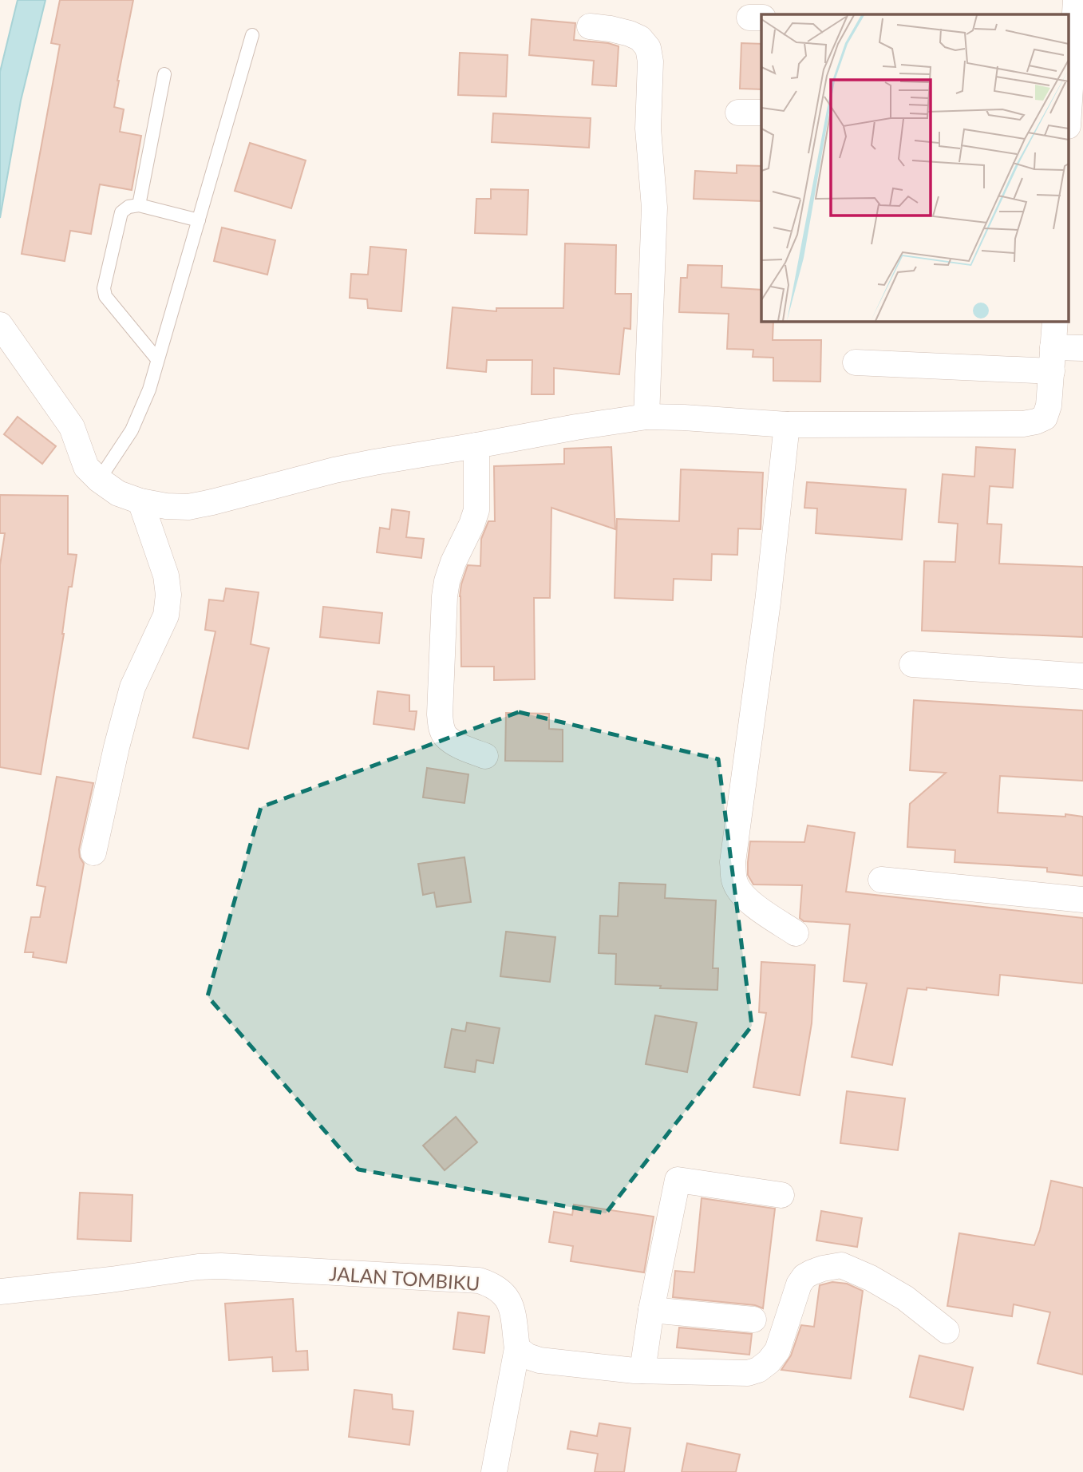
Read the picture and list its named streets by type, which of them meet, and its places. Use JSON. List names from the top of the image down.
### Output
{
  "streets": {
    "street": ["JALAN TOMBIKU"]
  }
}
